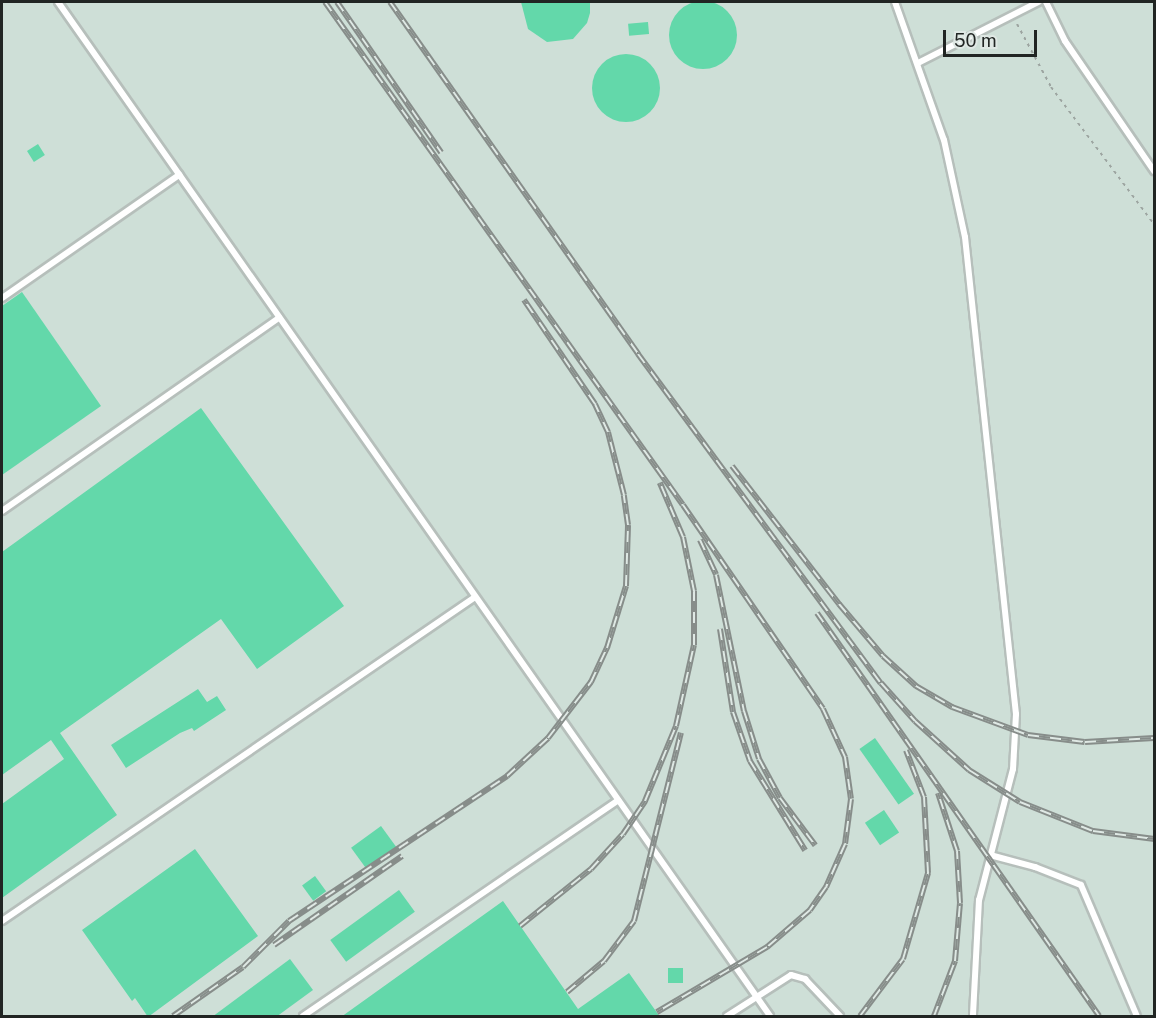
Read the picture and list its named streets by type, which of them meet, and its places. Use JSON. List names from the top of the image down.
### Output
{
  "scale_bar": "50 m"
}
